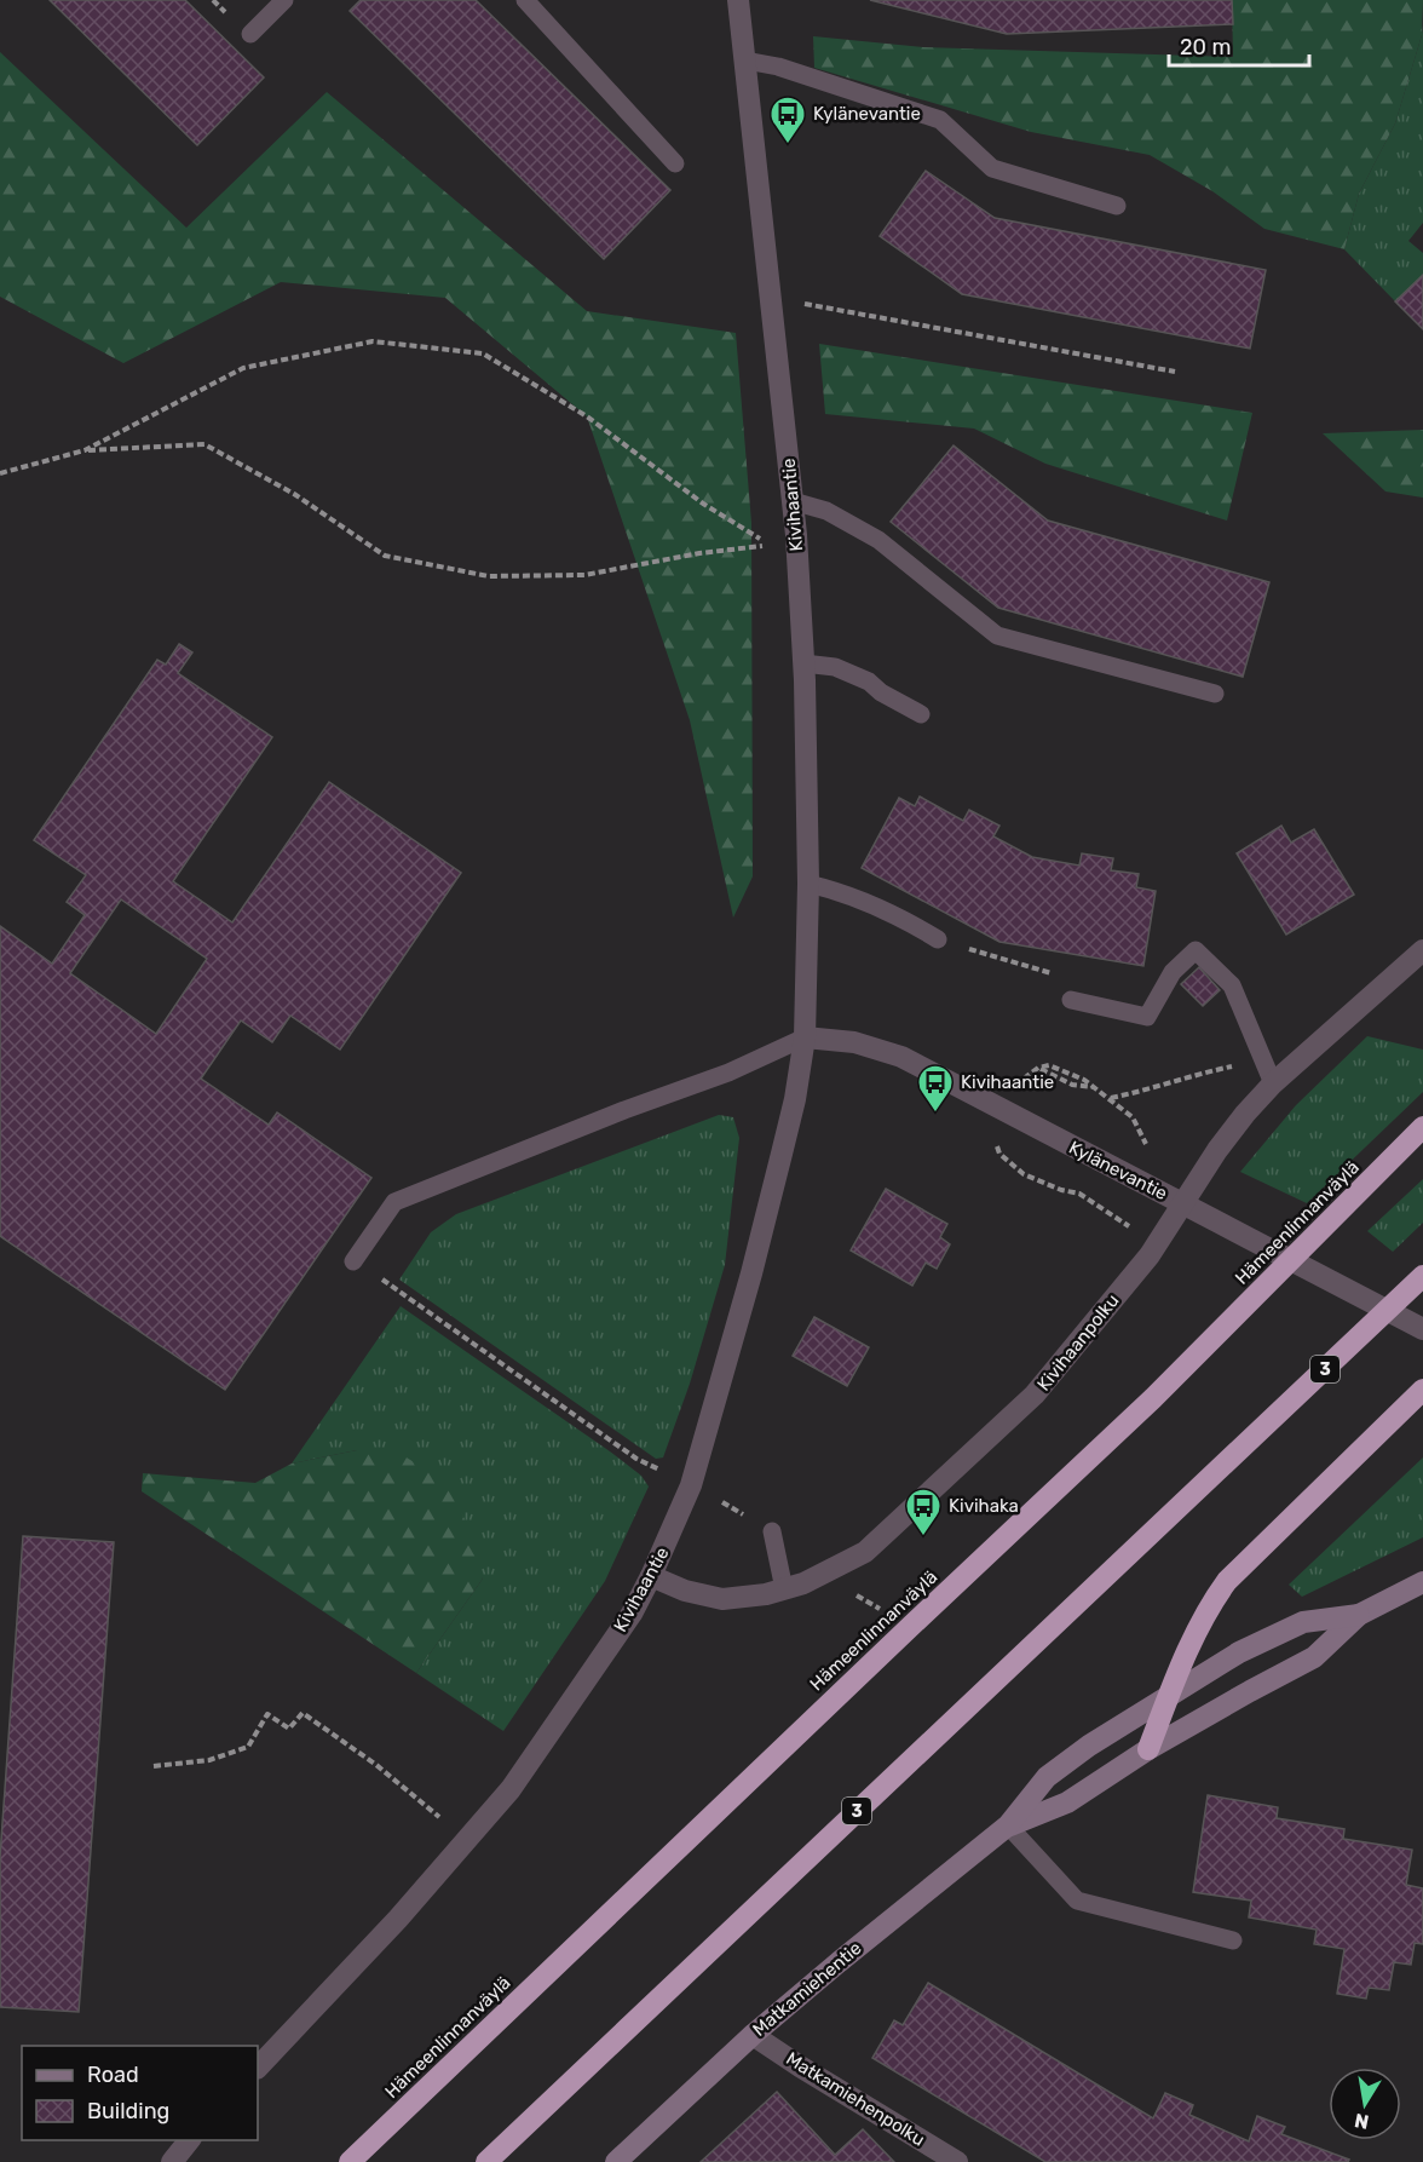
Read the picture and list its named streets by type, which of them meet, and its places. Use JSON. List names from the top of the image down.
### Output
{
  "streets": {
    "highway": ["Hämeenlinnanväylä", "3"],
    "street": [
      "Kivihaantie",
      "Kylänevantie",
      "Kivihaanpolku",
      "Matkamiehentie",
      "Matkamiehenpolku"
    ]
  },
  "crossings": [
    ["Kivihaantie", "Kylänevantie"],
    ["Kivihaantie", "Kivihaanpolku"],
    ["Matkamiehentie", "Matkamiehenpolku"]
  ],
  "places": {
    "bus stop": ["Kylänevantie", "Kivihaantie", "Kivihaka"]
  },
  "legend": ["Road", "Building"],
  "scale_bar": "20 m",
  "north": "bottom"
}
